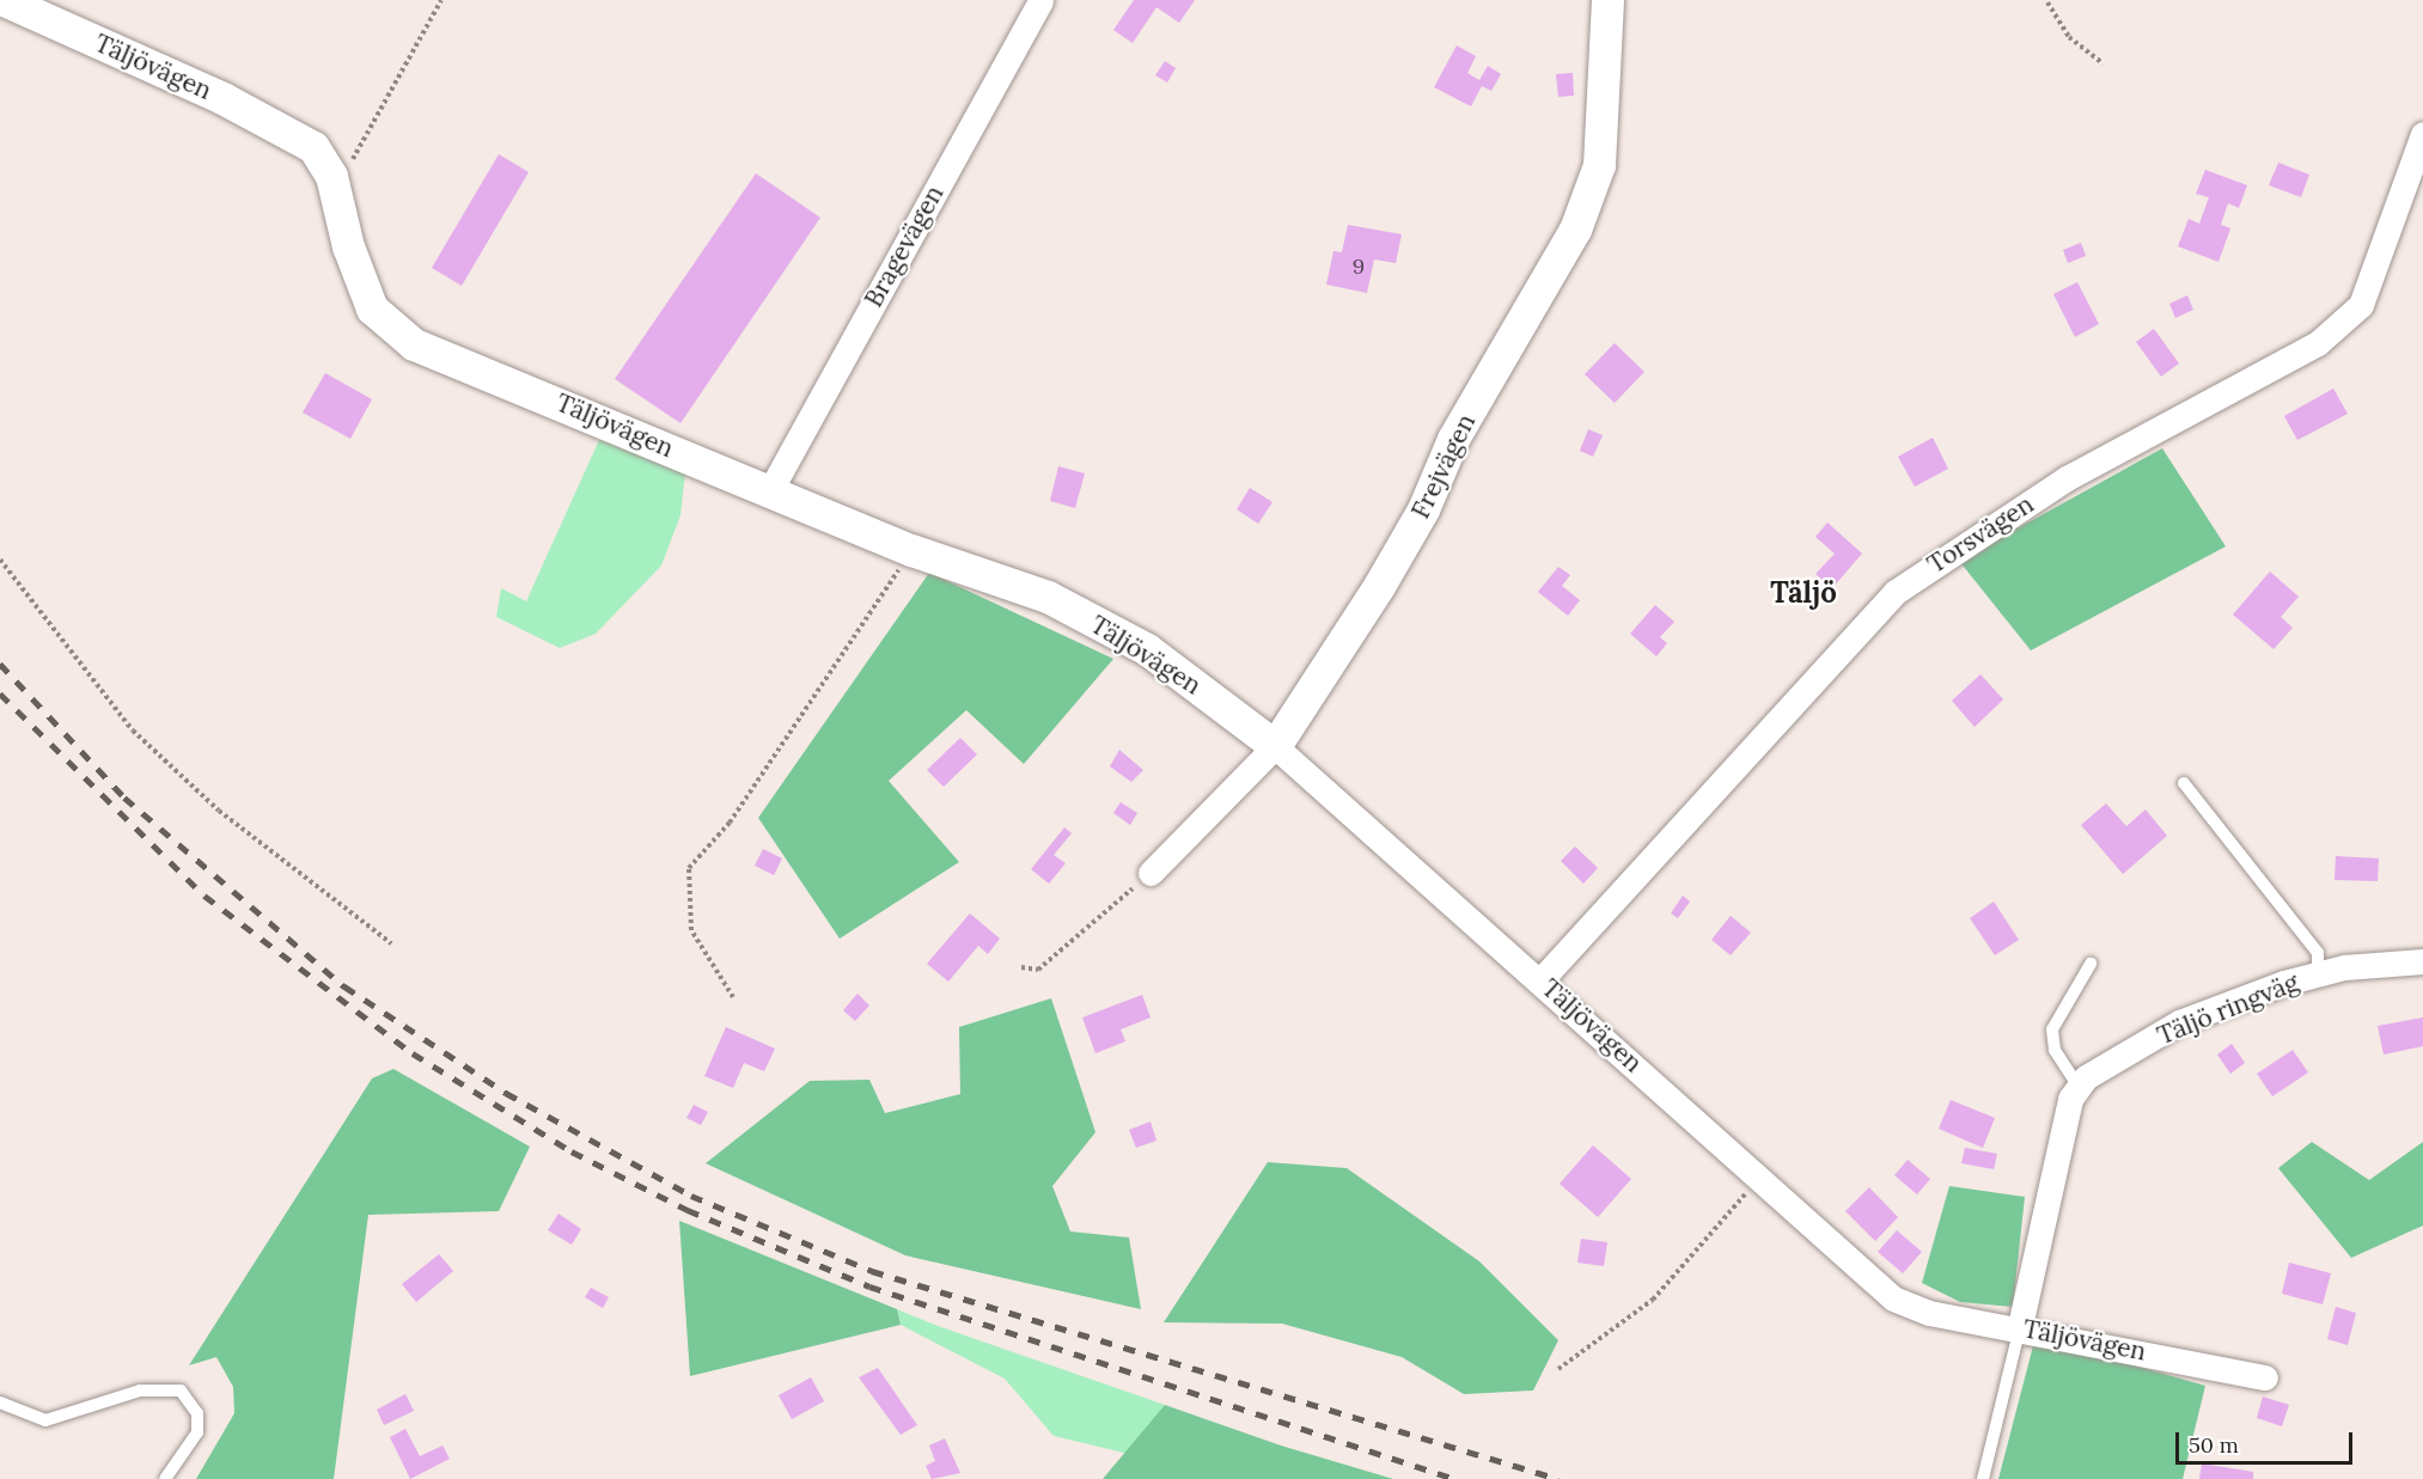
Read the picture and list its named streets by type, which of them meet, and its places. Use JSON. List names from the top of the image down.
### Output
{
  "streets": {
    "street": [
      "Täljövägen",
      "Bragevägen",
      "Frejvägen",
      "Torsvägen",
      "Täljö ringväg"
    ]
  },
  "crossings": [
    ["Täljövägen", "Bragevägen"],
    ["Täljövägen", "Frejvägen"],
    ["Täljövägen", "Torsvägen"]
  ],
  "districts": ["Täljö"],
  "house_numbers": ["9"],
  "scale_bar": "50 m"
}
